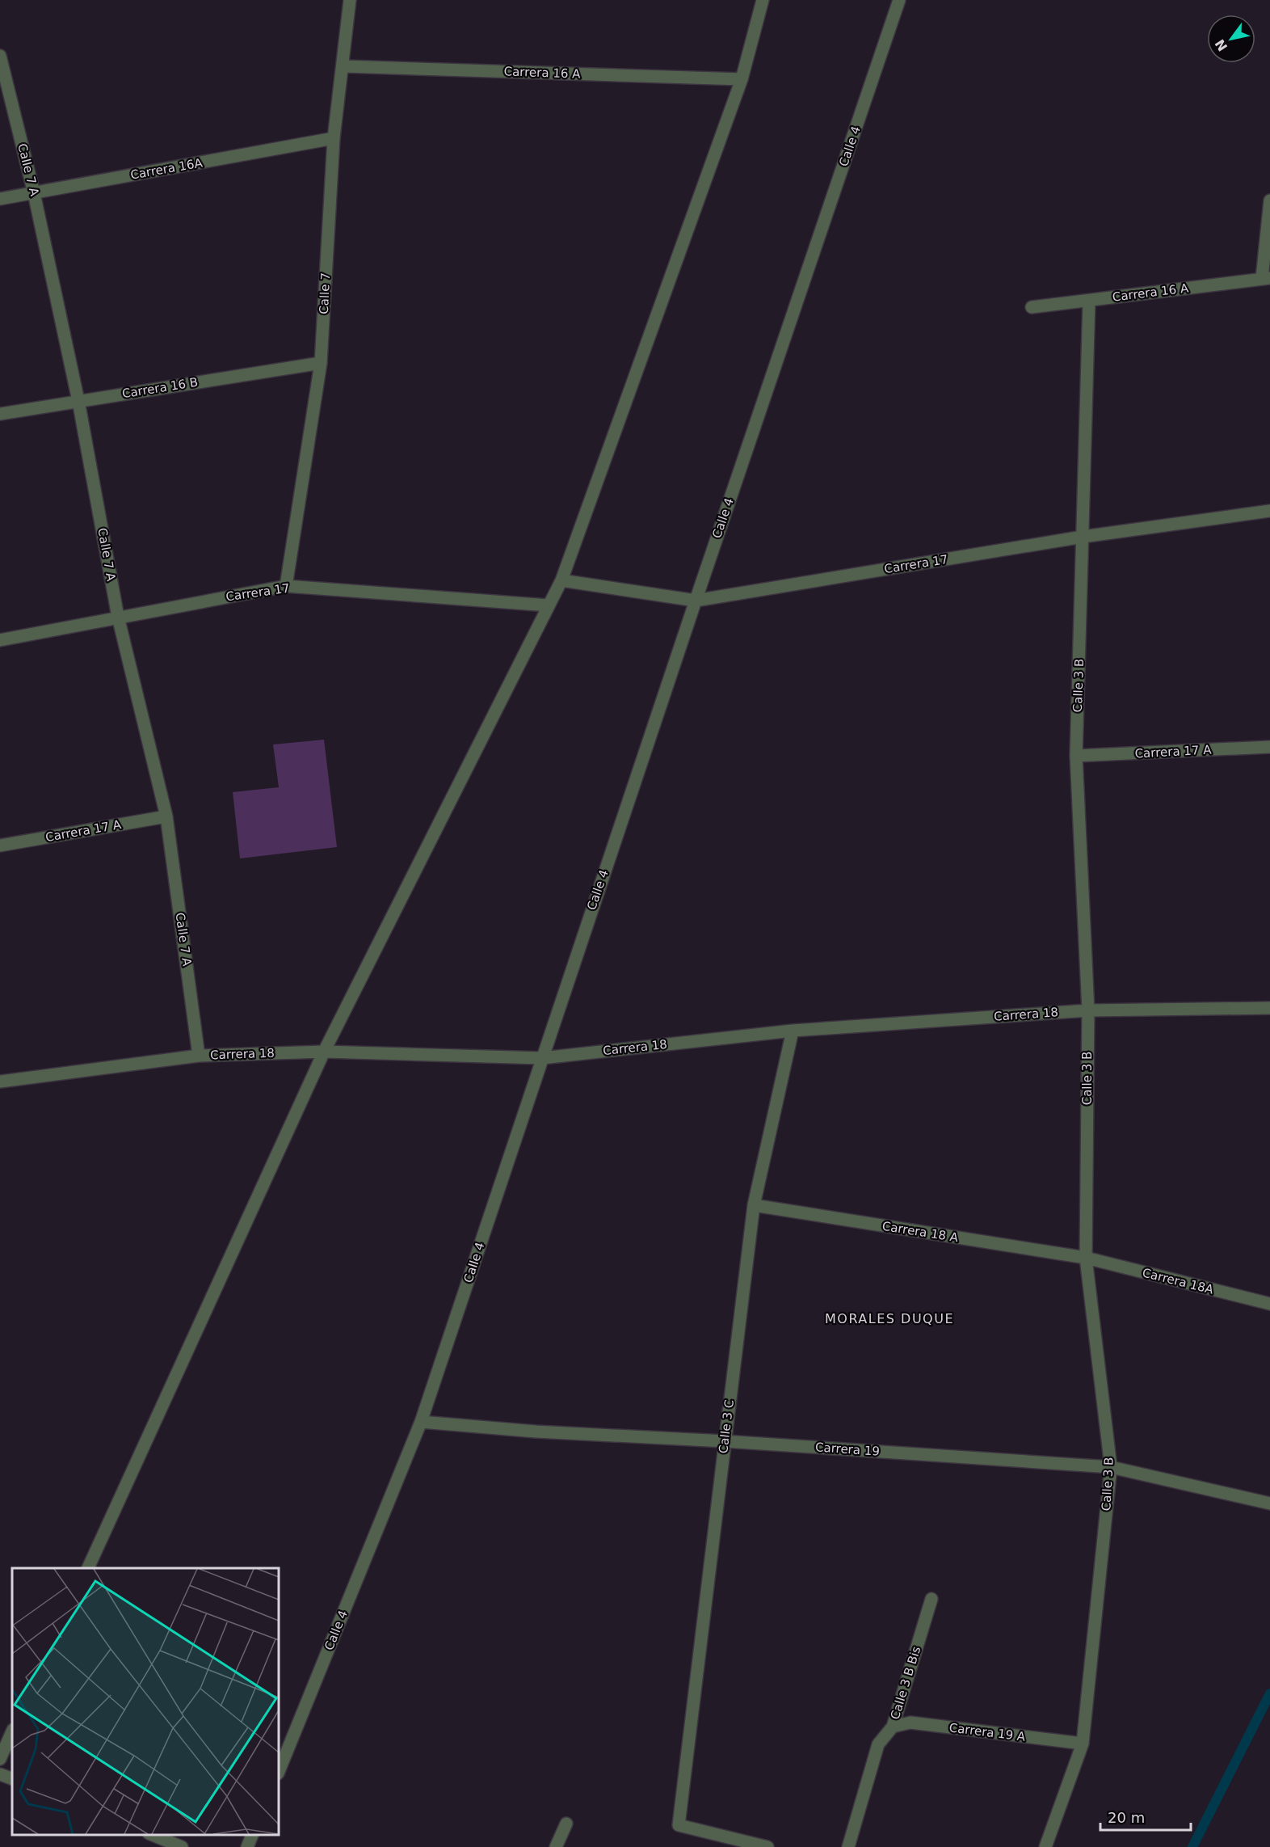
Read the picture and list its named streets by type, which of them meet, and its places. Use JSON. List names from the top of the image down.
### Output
{
  "streets": {
    "street": [
      "Carrera 16 A",
      "Calle 4",
      "Carrera 16A",
      "Calle 7 A",
      "Calle 7",
      "Carrera 16 B",
      "Carrera 17",
      "Calle 3 B",
      "Carrera 17 A",
      "Carrera 18",
      "Carrera 18 A",
      "Carrera 18A",
      "Calle 3 C",
      "Carrera 19",
      "Calle 3 B Bis",
      "Carrera 19 A"
    ]
  },
  "crossings": [
    ["Carrera 16 A", "Calle 7"],
    ["Carrera 16 A", "Calle 3 B"],
    ["Calle 4", "Carrera 17"],
    ["Calle 4", "Carrera 18"],
    ["Calle 4", "Carrera 19"],
    ["Carrera 16A", "Calle 7 A"],
    ["Carrera 16A", "Calle 7"],
    ["Calle 7 A", "Carrera 16 B"],
    ["Calle 7 A", "Carrera 17"],
    ["Calle 7 A", "Carrera 17 A"],
    ["Calle 7 A", "Carrera 18"],
    ["Calle 7", "Carrera 16 B"],
    ["Calle 7", "Carrera 17"],
    ["Carrera 17", "Calle 3 B"],
    ["Calle 3 B", "Carrera 17 A"],
    ["Calle 3 B", "Carrera 18"],
    ["Calle 3 B", "Carrera 18 A"],
    ["Calle 3 B", "Carrera 18A"],
    ["Calle 3 B", "Carrera 19"],
    ["Calle 3 B", "Carrera 19 A"],
    ["Carrera 18", "Calle 3 C"],
    ["Carrera 18 A", "Carrera 18A"],
    ["Carrera 18 A", "Calle 3 C"],
    ["Calle 3 C", "Carrera 19"],
    ["Calle 3 B Bis", "Carrera 19 A"]
  ],
  "districts": ["MORALES DUQUE"],
  "scale_bar": "20 m",
  "north": "bottom left"
}
